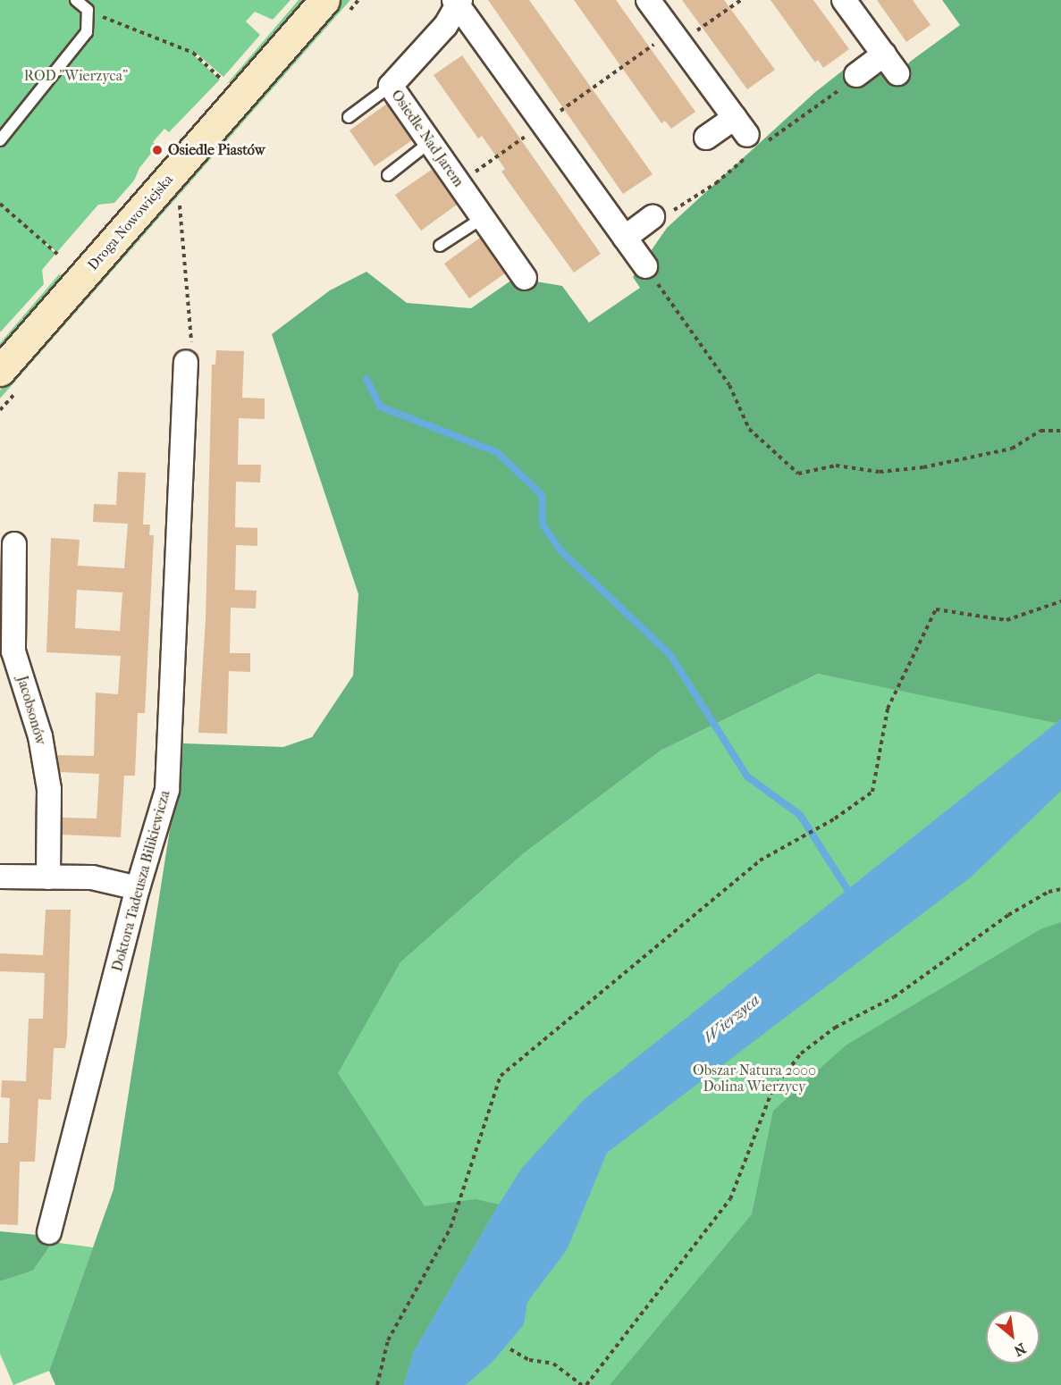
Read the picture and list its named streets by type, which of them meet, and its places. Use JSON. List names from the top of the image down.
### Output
{
  "streets": {
    "street": [
      "Osiedle Nad Jarem",
      "Droga Nowowiejska",
      "Jacobsonów",
      "Doktora Tadeusza Bilikiewicza"
    ]
  },
  "water": ["Wierzyca"],
  "parks": ["ROD \"Wierzyca\"", "Obszar Natura 2000 Dolina Wierzycy"],
  "places": ["Osiedle Piastów"],
  "north": "bottom right"
}
